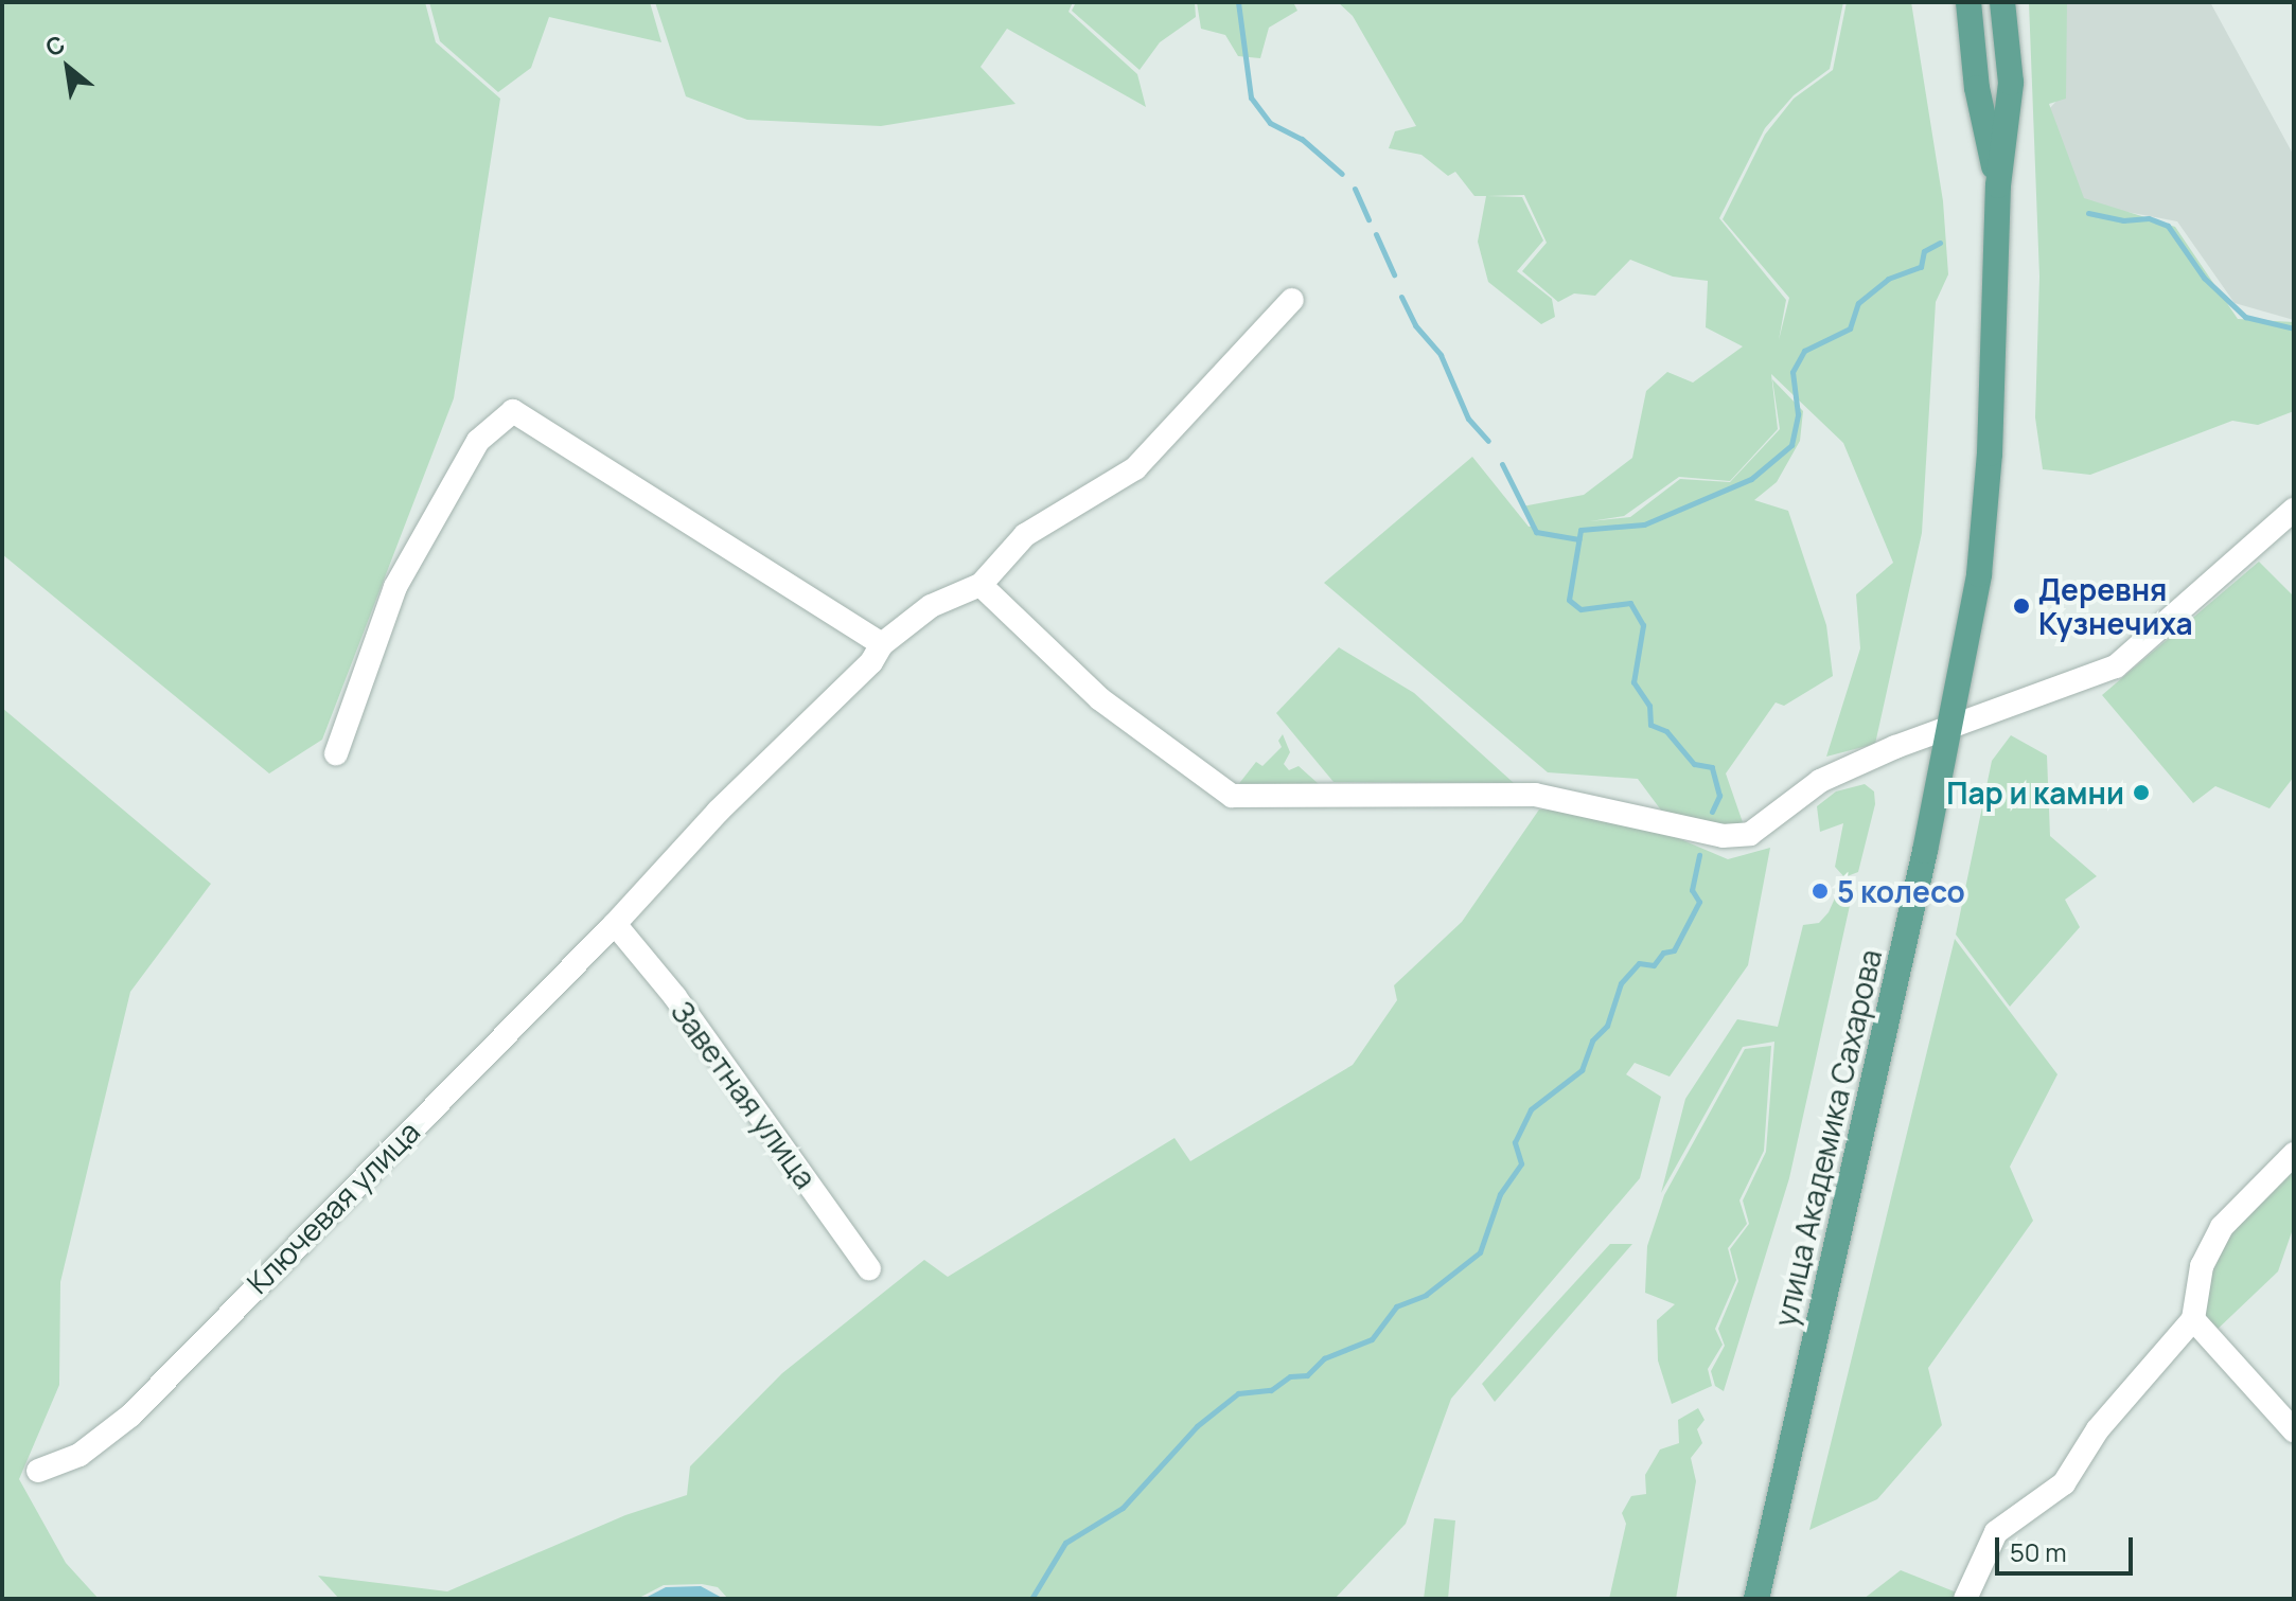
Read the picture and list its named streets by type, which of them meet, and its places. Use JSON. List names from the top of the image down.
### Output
{
  "streets": {
    "main road": ["улица Академика Сахарова"],
    "street": ["Заветная улица", "Ключевая улица"]
  },
  "crossings": [
    ["Заветная улица", "Ключевая улица"]
  ],
  "places": ["Деревня Кузнечиха", "Пар и камни", "5 колесо"],
  "scale_bar": "50 m",
  "north": "top left"
}
